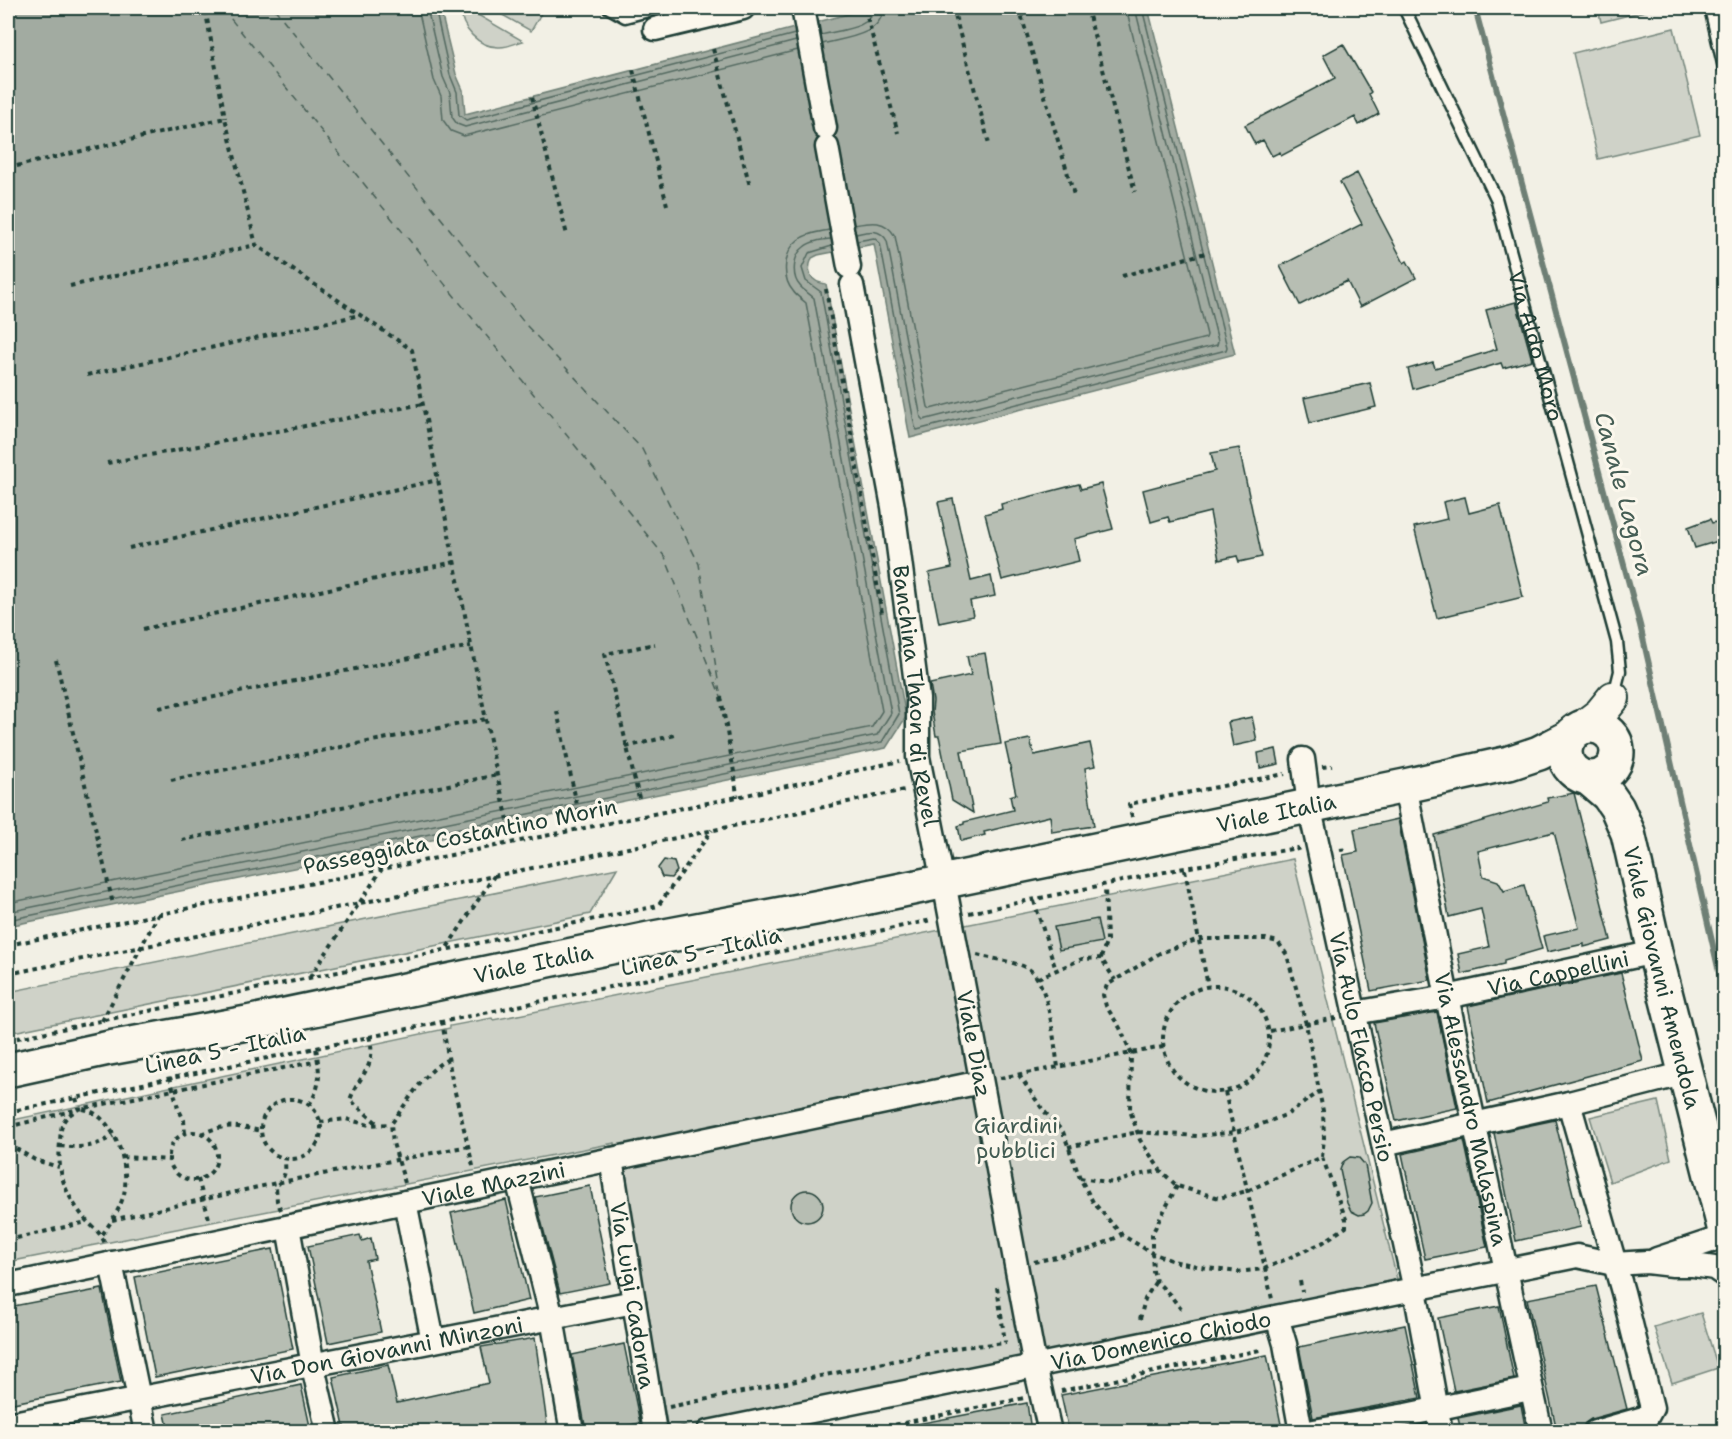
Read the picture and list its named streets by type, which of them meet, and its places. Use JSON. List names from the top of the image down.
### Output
{
  "streets": {
    "main road": ["Viale Italia", "Viale Giovanni Amendola"],
    "street": [
      "Via Aldo Moro",
      "Banchina Thaon di Revel",
      "Via Cappellini",
      "Viale Diaz",
      "Via Aulo Flacco Persio",
      "Via Alessandro Malaspina",
      "Viale Mazzini",
      "Via Luigi Cadorna",
      "Via Domenico Chiodo",
      "Via Don Giovanni Minzoni"
    ],
    "path": ["Passeggiata Costantino Morin", "Linea 5 - Italia"]
  },
  "crossings": [
    ["Via Aldo Moro", "Viale Italia"],
    ["Via Aldo Moro", "Viale Giovanni Amendola"],
    ["Banchina Thaon di Revel", "Viale Italia"],
    ["Banchina Thaon di Revel", "Passeggiata Costantino Morin"],
    ["Banchina Thaon di Revel", "Linea 5 - Italia"],
    ["Banchina Thaon di Revel", "Viale Diaz"],
    ["Viale Italia", "Linea 5 - Italia"],
    ["Viale Italia", "Viale Giovanni Amendola"],
    ["Viale Italia", "Viale Diaz"],
    ["Viale Italia", "Via Aulo Flacco Persio"],
    ["Viale Italia", "Via Alessandro Malaspina"],
    ["Linea 5 - Italia", "Viale Diaz"],
    ["Via Cappellini", "Viale Giovanni Amendola"],
    ["Via Cappellini", "Via Aulo Flacco Persio"],
    ["Via Cappellini", "Via Alessandro Malaspina"],
    ["Viale Diaz", "Viale Mazzini"],
    ["Viale Diaz", "Via Domenico Chiodo"],
    ["Via Aulo Flacco Persio", "Via Domenico Chiodo"],
    ["Via Alessandro Malaspina", "Via Domenico Chiodo"],
    ["Viale Mazzini", "Via Luigi Cadorna"],
    ["Via Luigi Cadorna", "Via Don Giovanni Minzoni"]
  ],
  "water": ["Canale Lagora"],
  "parks": ["Giardini pubblici"]
}
